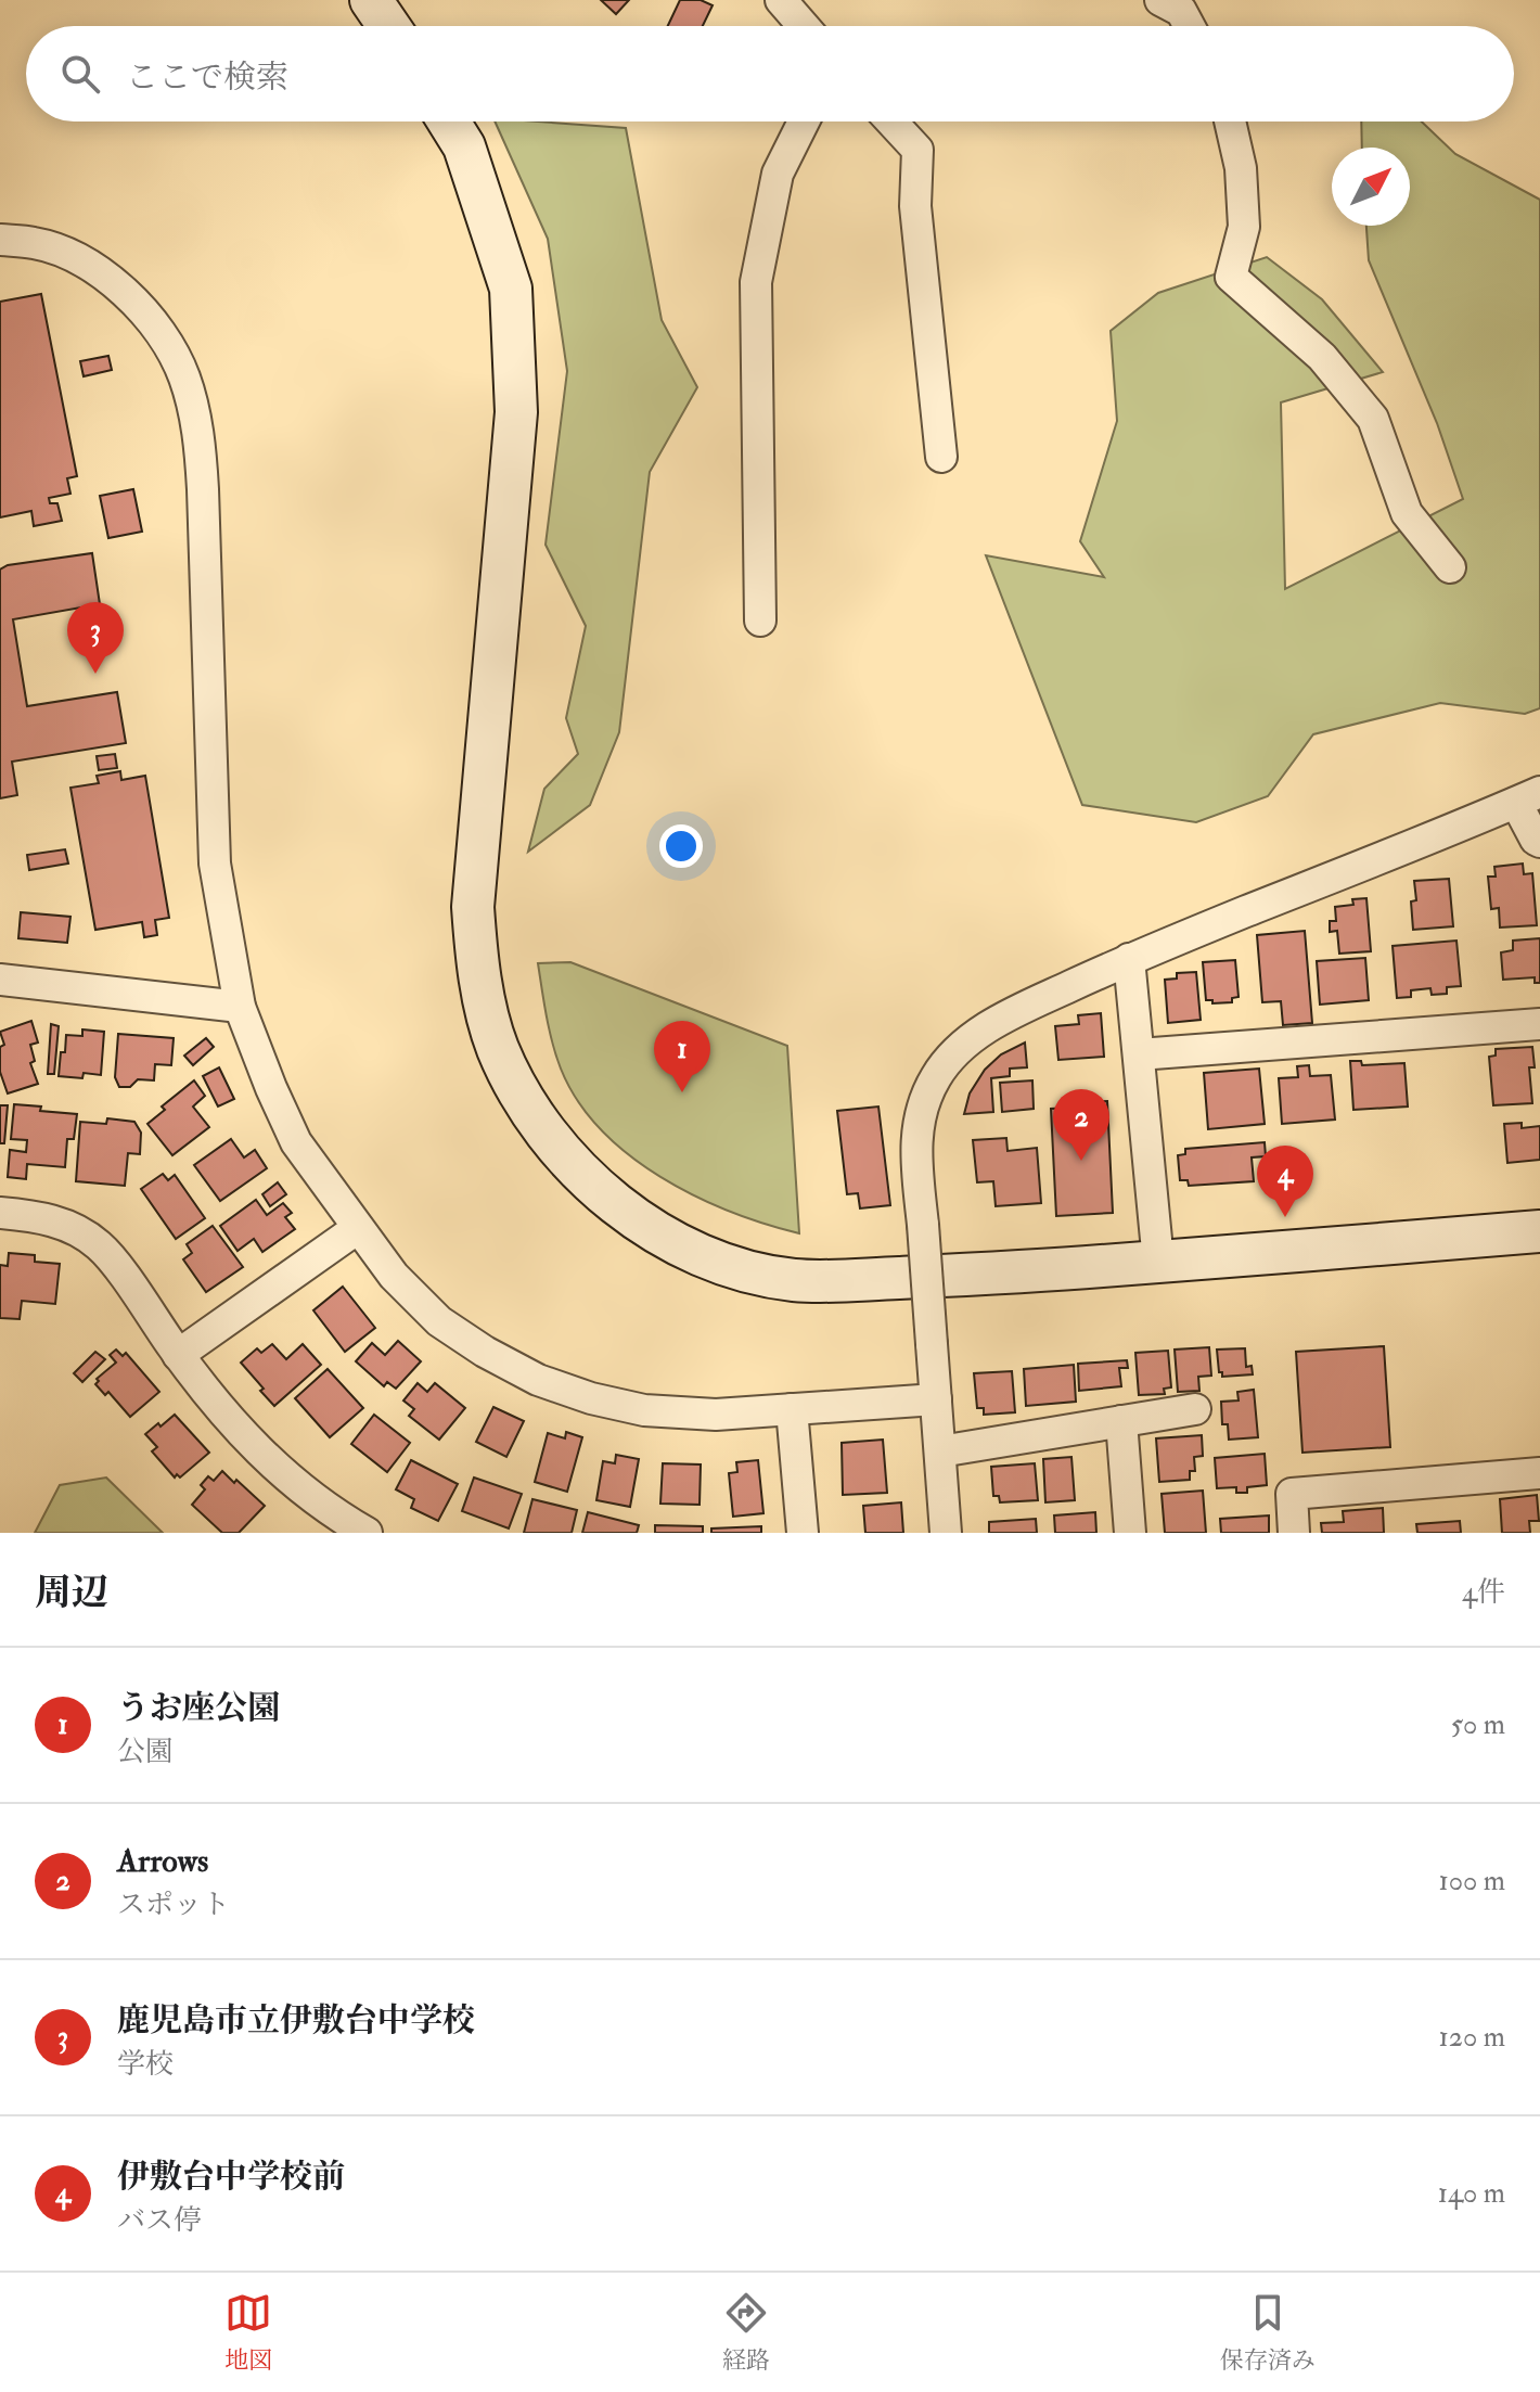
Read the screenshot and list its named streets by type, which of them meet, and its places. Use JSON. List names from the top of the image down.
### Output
{
  "north": "top right",
  "page": {
    "search": "ここで検索",
    "pins": [
      "3",
      "1",
      "2",
      "4"
    ],
    "heading": ["周辺", "4件"],
    "list": [
      {
        "mark": "1",
        "name": "うお座公園",
        "note": "公園",
        "value": "50 m"
      },
      {
        "mark": "2",
        "name": "Arrows",
        "note": "スポット",
        "value": "100 m"
      },
      {
        "mark": "3",
        "name": "鹿児島市立伊敷台中学校",
        "note": "学校",
        "value": "120 m"
      },
      {
        "mark": "4",
        "name": "伊敷台中学校前",
        "note": "バス停",
        "value": "140 m"
      }
    ],
    "nav": ["地図", "経路", "保存済み"]
  }
}
